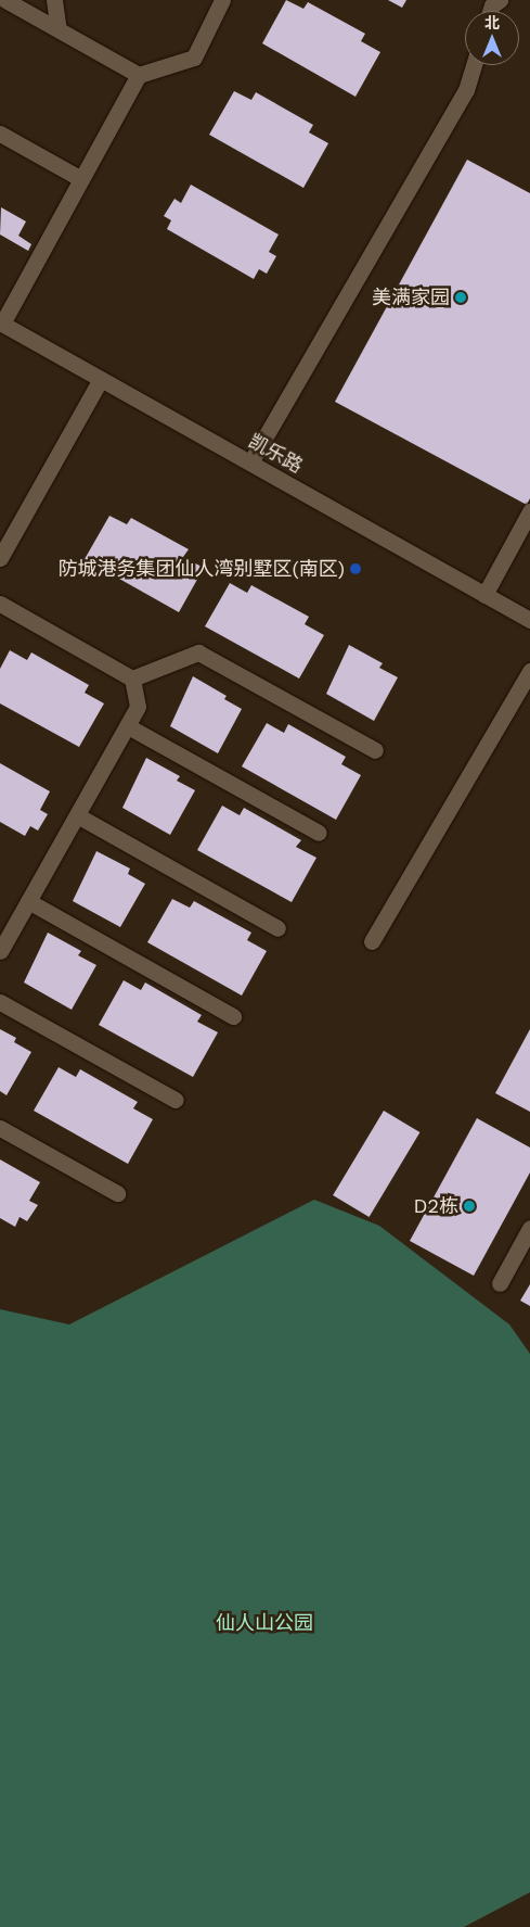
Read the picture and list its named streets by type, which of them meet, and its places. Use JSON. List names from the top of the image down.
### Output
{
  "streets": {
    "street": ["凯乐路"]
  },
  "parks": ["仙人山公园"],
  "places": ["美满家园", "防城港务集团仙人湾别墅区(南区)", "D2栋"],
  "north": "top"
}
